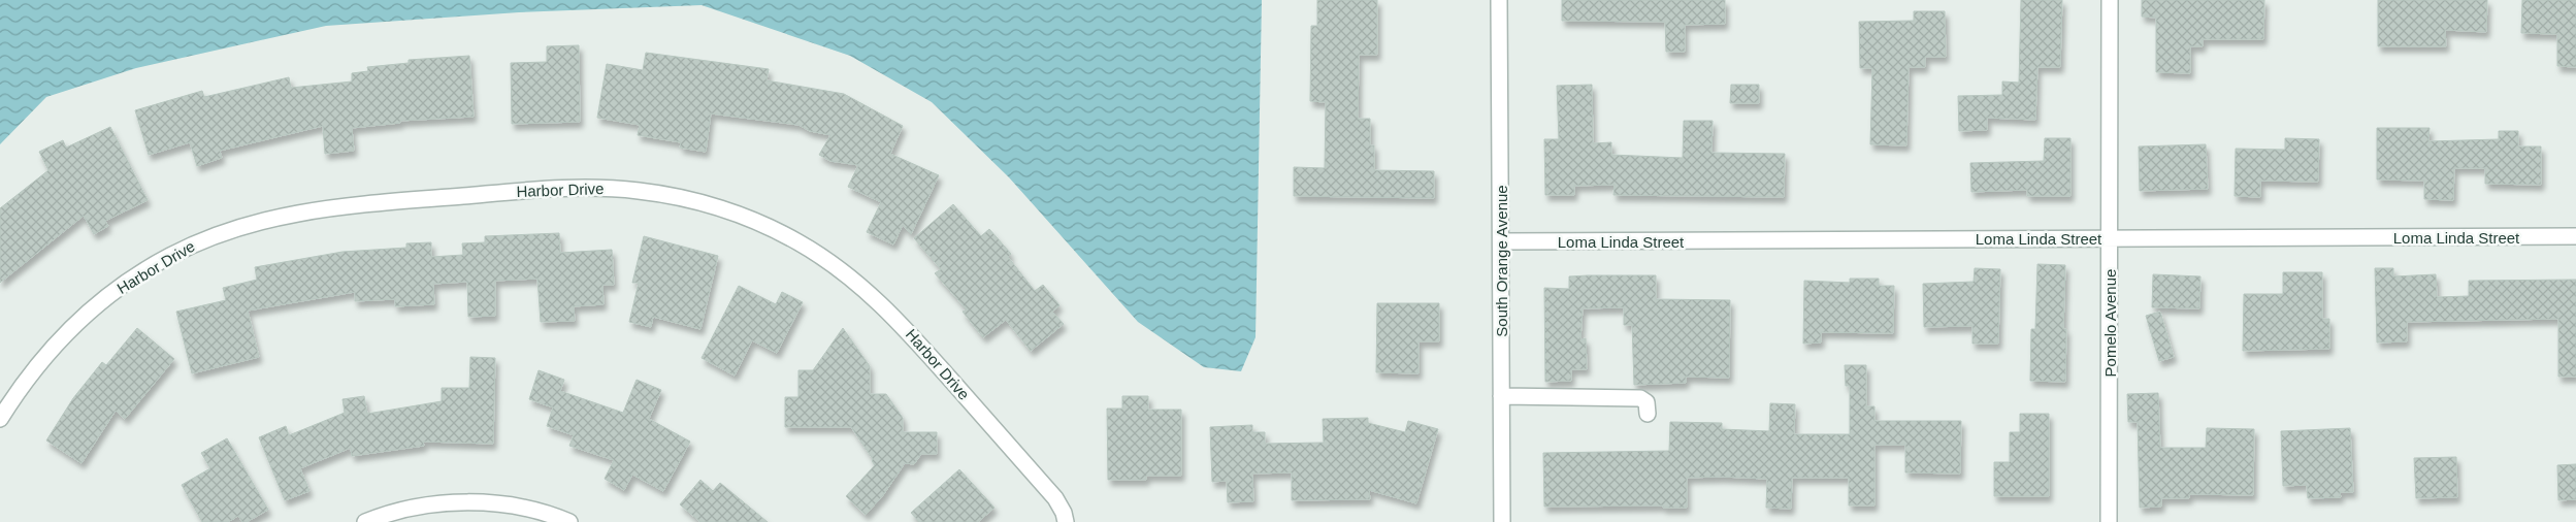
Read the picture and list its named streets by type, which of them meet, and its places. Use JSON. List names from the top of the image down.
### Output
{
  "streets": {
    "street": [
      "Harbor Drive",
      "Loma Linda Street",
      "South Orange Avenue",
      "Pomelo Avenue"
    ]
  },
  "crossings": [
    ["Loma Linda Street", "South Orange Avenue"],
    ["Loma Linda Street", "Pomelo Avenue"]
  ]
}
